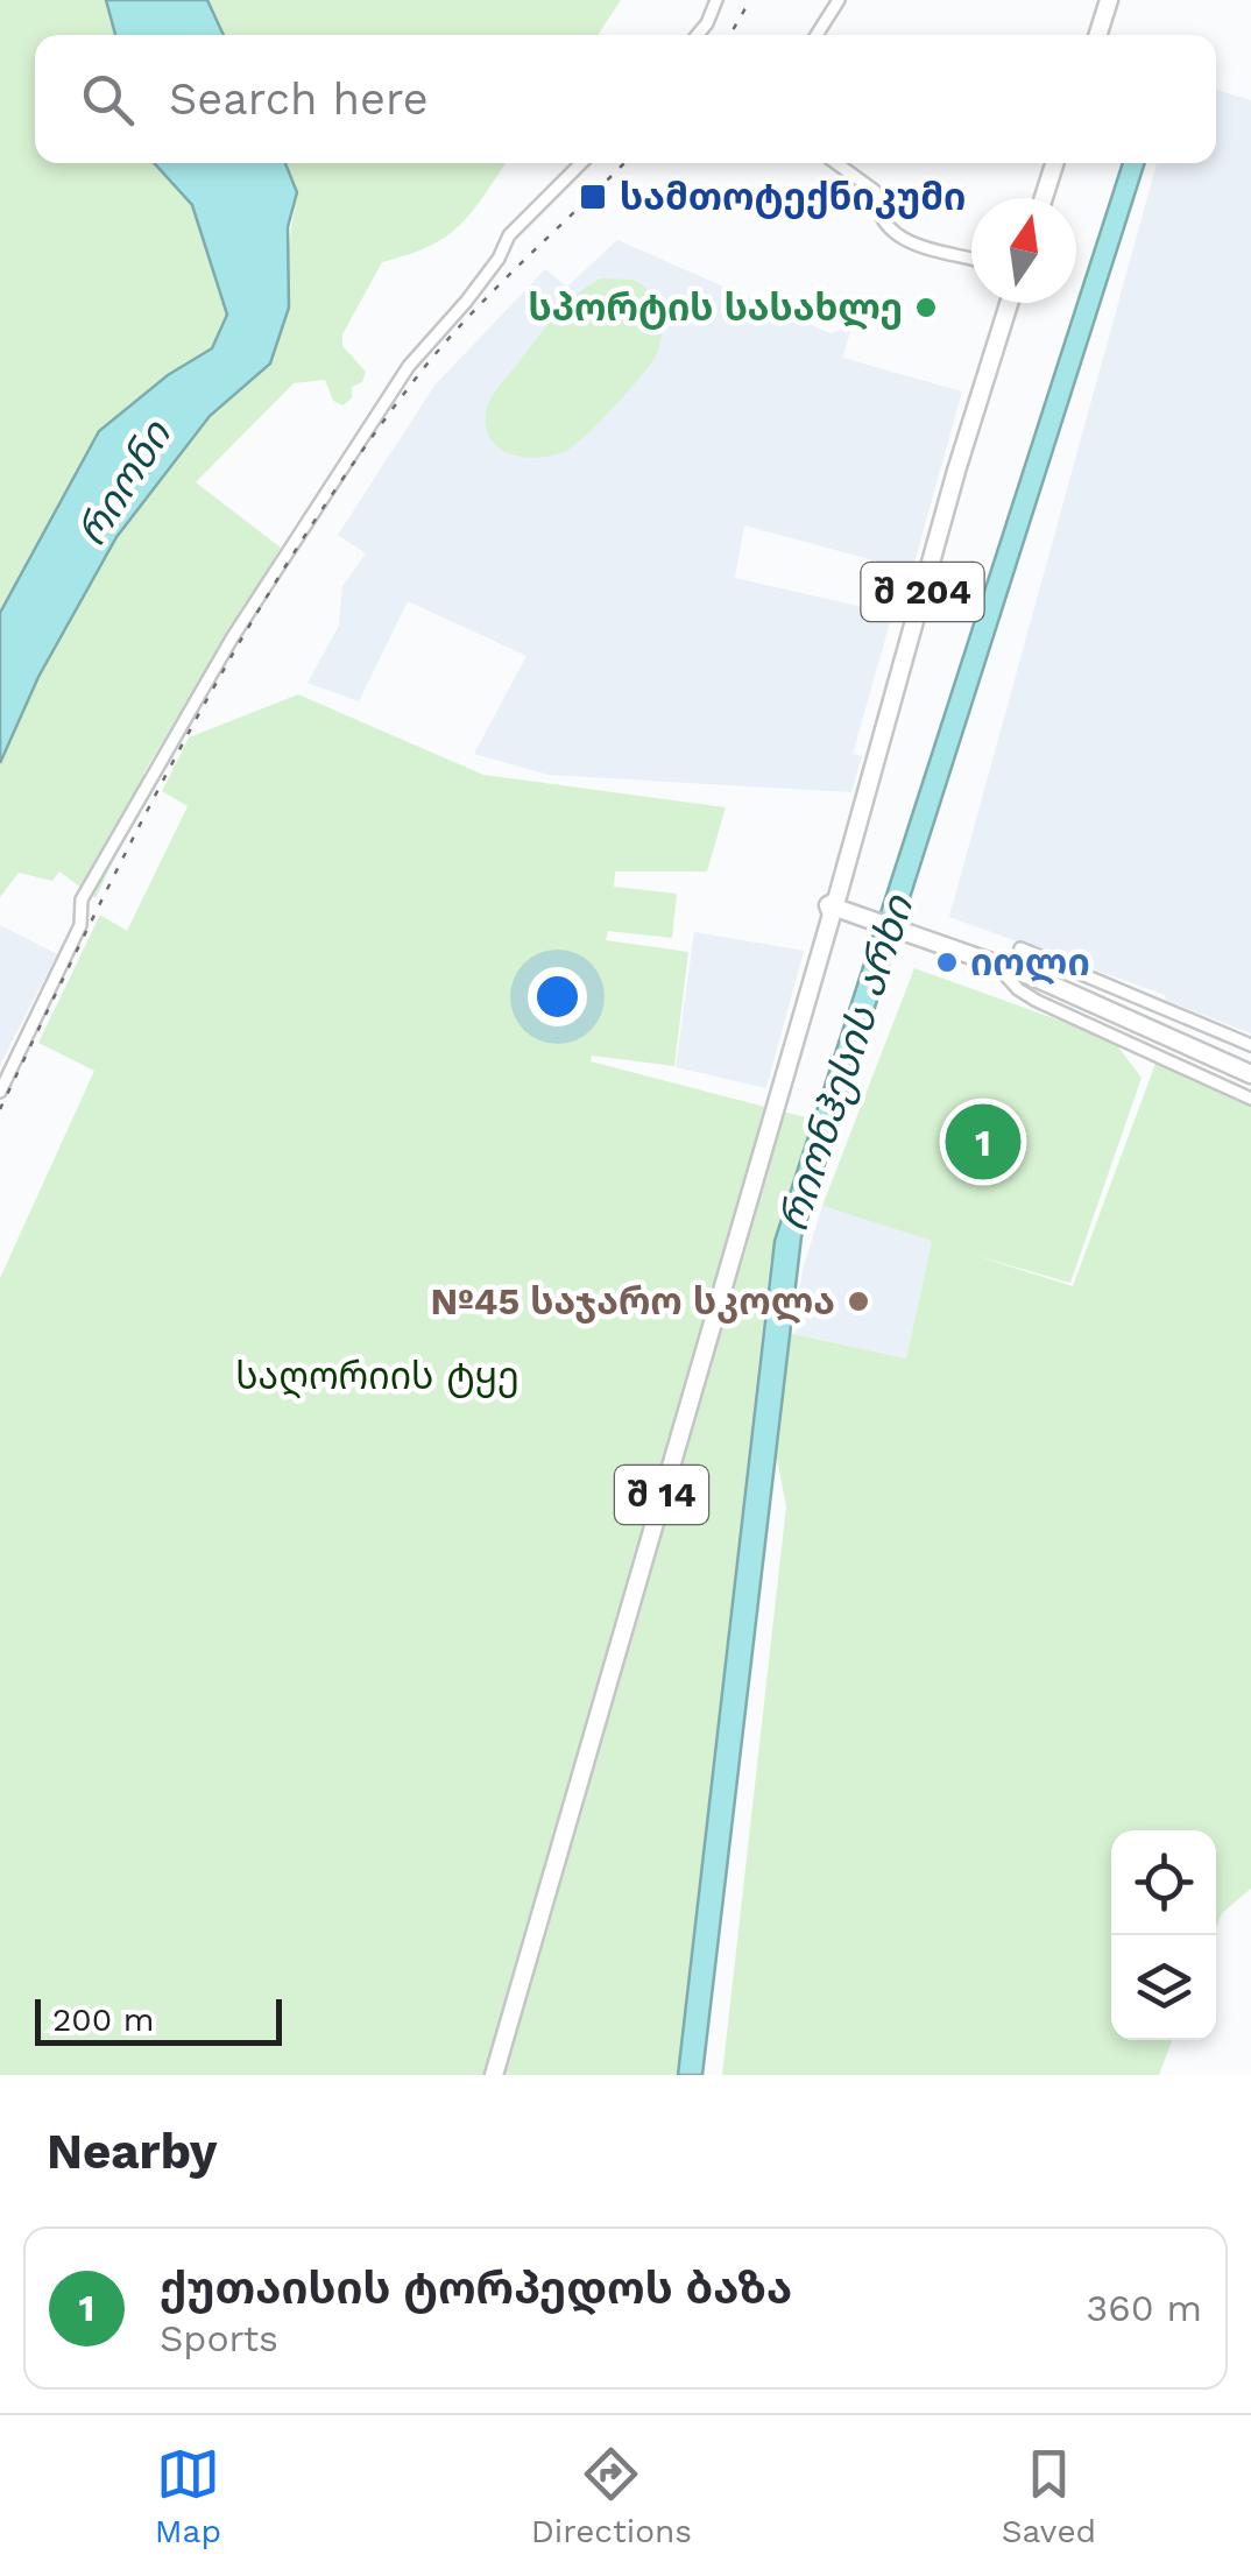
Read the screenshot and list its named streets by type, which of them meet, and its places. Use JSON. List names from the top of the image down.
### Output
{
  "streets": {
    "main road": ["შ 204", "შ 14"]
  },
  "crossings": [
    ["შ 204", "შ 14"]
  ],
  "water": ["რიონი", "რიონჰესის არხი"],
  "parks": ["საღორიის ტყე"],
  "places": {
    "transit": ["სამთოტექნიკუმი"],
    "other": ["სპორტის სასახლე", "იოლი", "№45 საჯარო სკოლა"]
  },
  "scale_bar": "200 m",
  "north": "top",
  "page": {
    "search": "Search here",
    "pins": "1",
    "scale": "200 m",
    "heading": "Nearby",
    "list": [
      {
        "mark": "1",
        "name": "ქუთაისის ტორპედოს ბაზა",
        "note": "Sports",
        "value": "360 m"
      }
    ],
    "nav": ["Map", "Directions", "Saved"]
  }
}
